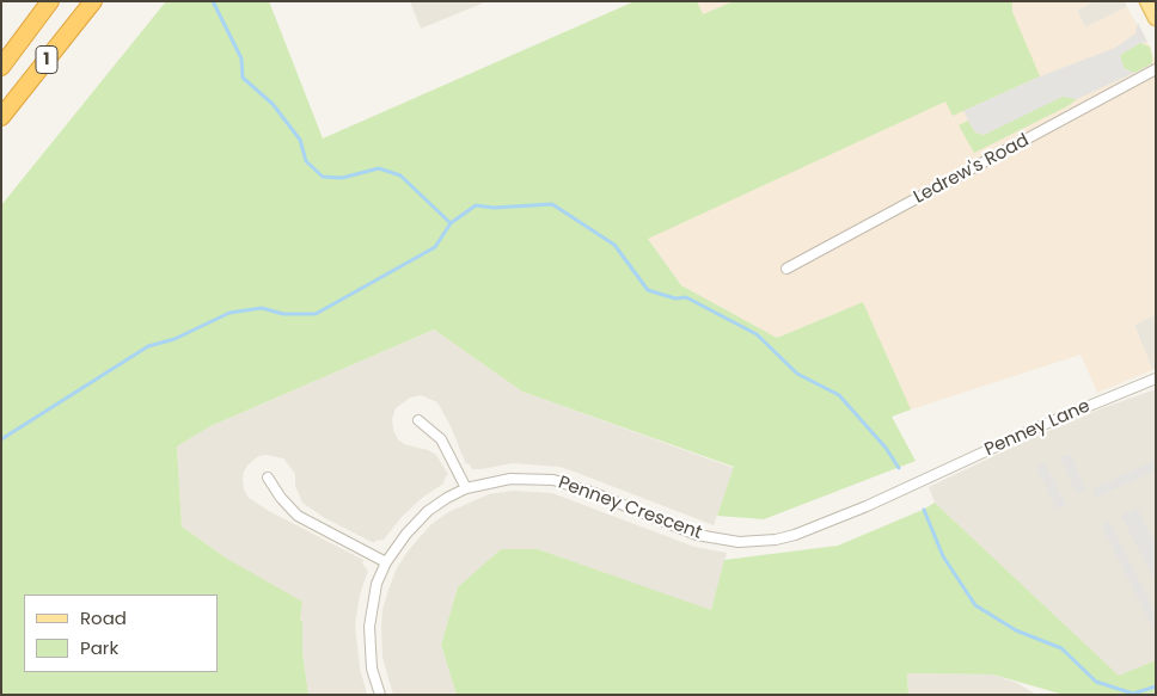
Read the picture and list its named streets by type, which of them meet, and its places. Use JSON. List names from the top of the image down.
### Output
{
  "streets": {
    "highway": ["1"],
    "street": ["Ledrew's Road", "Penney Lane", "Penney Crescent"]
  },
  "crossings": [
    ["Penney Lane", "Penney Crescent"]
  ],
  "legend": ["Road", "Park"]
}
